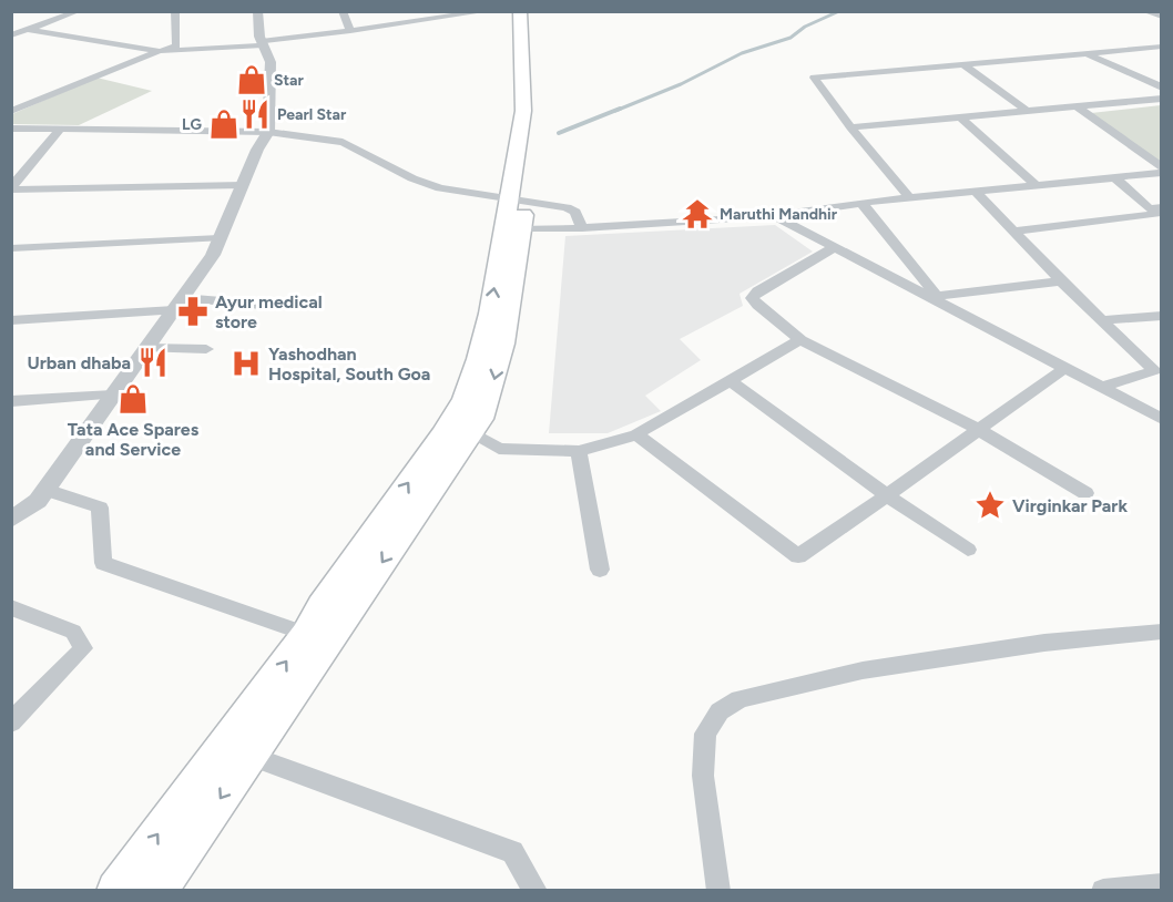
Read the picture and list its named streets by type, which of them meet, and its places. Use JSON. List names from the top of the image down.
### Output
{
  "places": {
    "shop": ["Star", "LG", "Tata Ace Spares and Service"],
    "restaurant": ["Pearl Star", "Urban dhaba"],
    "temple": ["Maruthi Mandhir"],
    "pharmacy": ["Ayur medical store"],
    "hospital": ["Yashodhan Hospital, South Goa"],
    "place": ["Virginkar Park"]
  }
}
